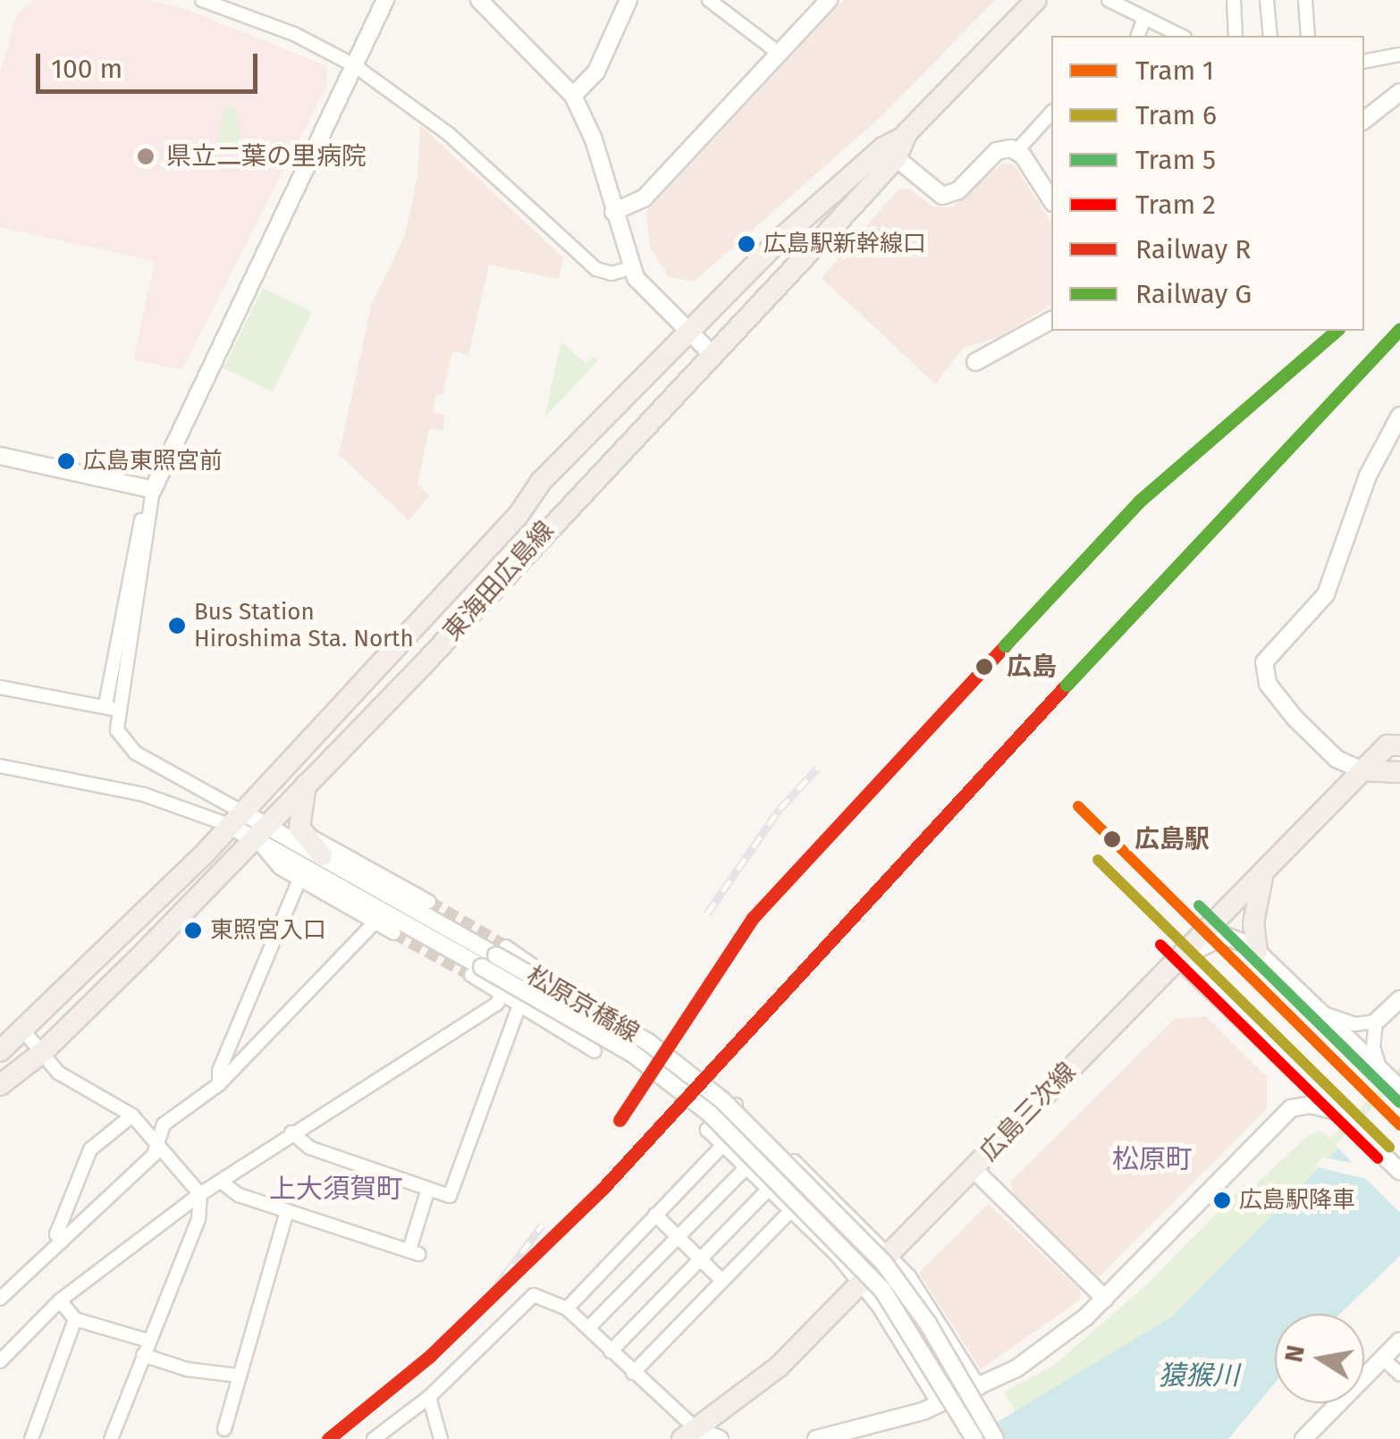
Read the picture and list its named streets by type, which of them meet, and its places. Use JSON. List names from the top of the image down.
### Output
{
  "streets": {
    "main road": ["東海田広島線", "広島三次線"],
    "street": ["松原京橋線"]
  },
  "crossings": [
    ["東海田広島線", "松原京橋線"]
  ],
  "districts": ["松原町", "上大須賀町"],
  "water": ["猿猴川"],
  "places": [
    "県立二葉の里病院",
    "広島駅新幹線口",
    "広島東照宮前",
    "Bus Station Hiroshima Sta. North",
    "広島",
    "広島駅",
    "東照宮入口",
    "広島駅降車"
  ],
  "lines": [
    "rail line G",
    "rail line R",
    "tram line 1",
    "tram line 6",
    "tram line 5",
    "tram line 2"
  ],
  "legend": [
    "Tram 1",
    "Tram 6",
    "Tram 5",
    "Tram 2",
    "Railway R",
    "Railway G"
  ],
  "scale_bar": "100 m",
  "north": "left"
}
